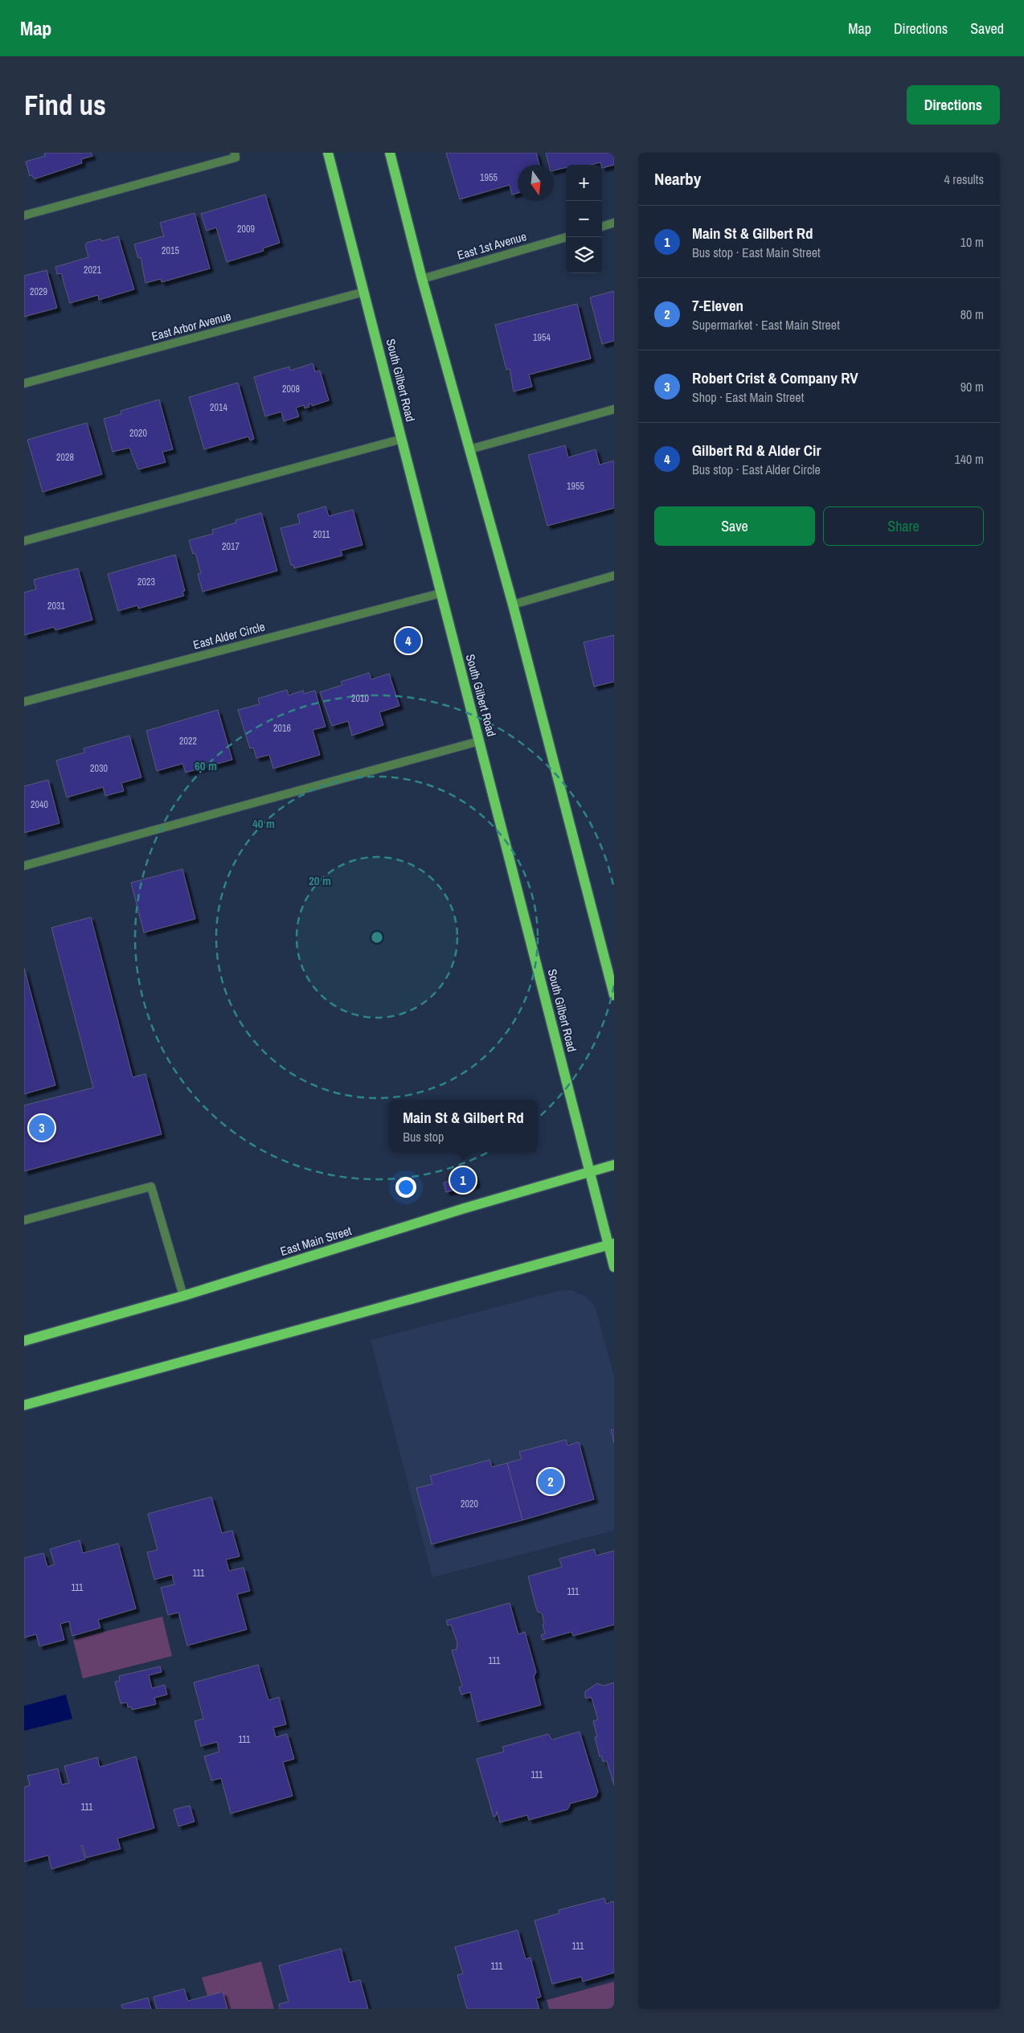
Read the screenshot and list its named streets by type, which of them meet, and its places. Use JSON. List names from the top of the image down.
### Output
{
  "streets": {
    "main road": ["South Gilbert Road", "East Main Street"],
    "street": ["East 1st Avenue", "East Arbor Avenue", "East Alder Circle"]
  },
  "crossings": [
    ["East Arbor Avenue", "South Gilbert Road"],
    ["South Gilbert Road", "East Alder Circle"],
    ["South Gilbert Road", "East Main Street"]
  ],
  "house_numbers": [
    "1955",
    "2009",
    "2015",
    "2021",
    "2029",
    "1954",
    "2008",
    "2014",
    "2020",
    "2028",
    "1955",
    "2011",
    "2017",
    "2023",
    "2031",
    "2010",
    "2016",
    "2022",
    "2030",
    "2040",
    "2020",
    "111",
    "111",
    "111",
    "111",
    "111",
    "111",
    "111",
    "111",
    "111"
  ],
  "north": "bottom",
  "page": {
    "header": "Map",
    "nav": ["Map", "Directions", "Saved"],
    "buttons": [
      "Directions",
      ["Save", "Share"]
    ],
    "title": "Find us",
    "heading": ["Nearby", "4 results"],
    "map_buttons": ["+", "−"],
    "list": [
      {
        "mark": "1",
        "name": "Main St & Gilbert Rd",
        "note": "Bus stop · East Main Street",
        "value": "10 m"
      },
      {
        "mark": "2",
        "name": "7-Eleven",
        "note": "Supermarket · East Main Street",
        "value": "80 m"
      },
      {
        "mark": "3",
        "name": "Robert Crist & Company RV",
        "note": "Shop · East Main Street",
        "value": "90 m"
      },
      {
        "mark": "4",
        "name": "Gilbert Rd & Alder Cir",
        "note": "Bus stop · East Alder Circle",
        "value": "140 m"
      }
    ],
    "pins": [
      "4",
      "3",
      "1",
      "2"
    ],
    "popup": ["Main St & Gilbert Rd", "Bus stop"]
  },
  "rings": ["60 m", "40 m", "20 m"]
}
